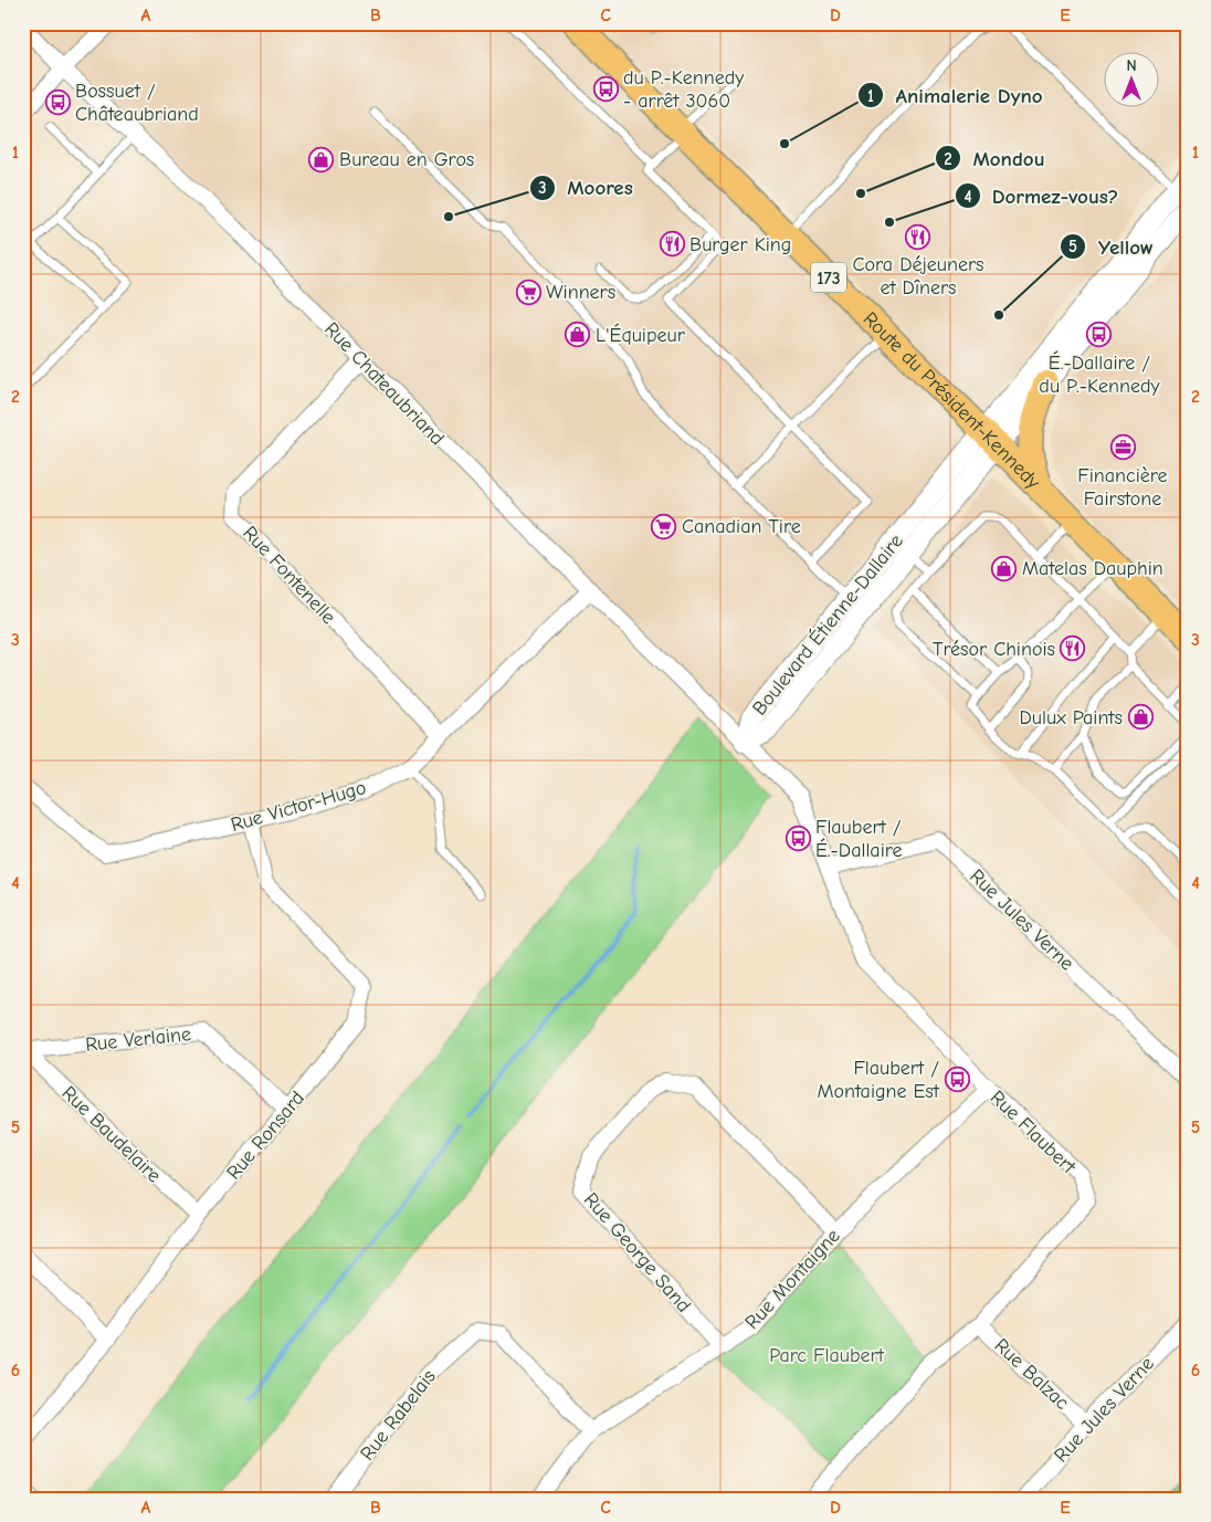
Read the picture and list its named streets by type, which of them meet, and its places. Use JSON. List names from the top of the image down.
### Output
{
  "streets": {
    "main road": ["173", "Route du Président-Kennedy"],
    "street": [
      "Rue Chateaubriand",
      "Rue Fontenelle",
      "Boulevard Étienne-Dallaire",
      "Rue Victor-Hugo",
      "Rue Jules Verne",
      "Rue Verlaine",
      "Rue Flaubert",
      "Rue Baudelaire",
      "Rue Ronsard",
      "Rue George Sand",
      "Rue Montaigne",
      "Rue Balzac",
      "Rue Rabelais"
    ]
  },
  "crossings": [
    ["Rue Chateaubriand", "Rue Fontenelle"],
    ["Rue Chateaubriand", "Boulevard Étienne-Dallaire"],
    ["Rue Chateaubriand", "Rue Victor-Hugo"],
    ["Rue Chateaubriand", "Rue Flaubert"],
    ["Route du Président-Kennedy", "Boulevard Étienne-Dallaire"],
    ["Rue Fontenelle", "Rue Victor-Hugo"],
    ["Boulevard Étienne-Dallaire", "Rue Flaubert"],
    ["Rue Victor-Hugo", "Rue Ronsard"],
    ["Rue Jules Verne", "Rue Flaubert"],
    ["Rue Jules Verne", "Rue Balzac"],
    ["Rue Verlaine", "Rue Baudelaire"],
    ["Rue Verlaine", "Rue Ronsard"],
    ["Rue Flaubert", "Rue Montaigne"],
    ["Rue Flaubert", "Rue Balzac"],
    ["Rue Baudelaire", "Rue Ronsard"],
    ["Rue George Sand", "Rue Montaigne"],
    ["Rue Montaigne", "Rue Rabelais"]
  ],
  "parks": ["Parc Flaubert"],
  "places": {
    "bus stop": [
      "du P.-Kennedy - arrêt 3060",
      "Bossuet / Châteaubriand",
      "É.-Dallaire / du P.-Kennedy",
      "Flaubert / É.-Dallaire",
      "Flaubert / Montaigne Est"
    ],
    "other": [
      "Animalerie Dyno",
      "Mondou",
      "Moores",
      "Dormez-vous?",
      "Yellow"
    ],
    "shop": [
      "Bureau en Gros",
      "L'Équipeur",
      "Matelas Dauphin",
      "Dulux Paints"
    ],
    "restaurant": ["Cora Déjeuners et Dîners", "Burger King", "Trésor Chinois"],
    "supermarket": ["Winners", "Canadian Tire"],
    "office": ["Financière Fairstone"]
  },
  "north": "top",
  "grid": {
    "columns": [
      "A",
      "B",
      "C",
      "D",
      "E"
    ],
    "rows": [
      "1",
      "2",
      "3",
      "4",
      "5",
      "6"
    ]
  }
}
